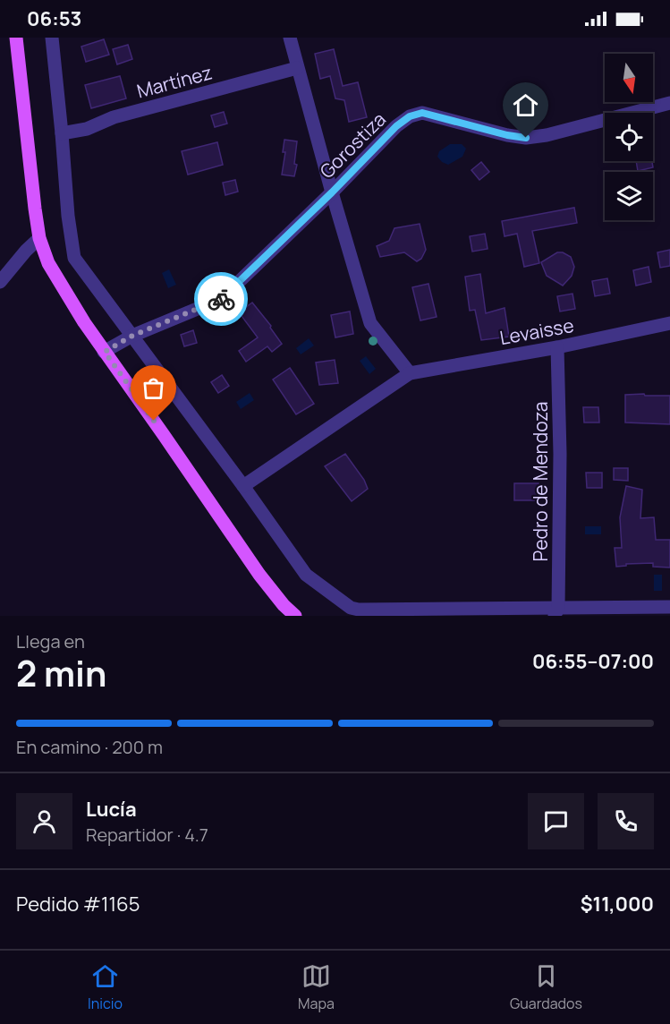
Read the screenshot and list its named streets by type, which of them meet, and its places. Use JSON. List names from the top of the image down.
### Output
{
  "streets": {
    "street": [
      "Martínez",
      "Gorostiza",
      "Levaisse",
      "Pedro de Mendoza"
    ]
  },
  "crossings": [
    ["Levaisse", "Pedro de Mendoza"]
  ],
  "north": "bottom",
  "page": {
    "status": "06:53",
    "heading": ["2 min", "Llega en", "06:55–07:00"],
    "panel": [
      "Lucía",
      "Repartidor · 4.7",
      "Pedido #1165",
      "$11,000"
    ],
    "bar": "En camino · 200 m",
    "tabs": ["Inicio", "Mapa", "Guardados"]
  }
}
